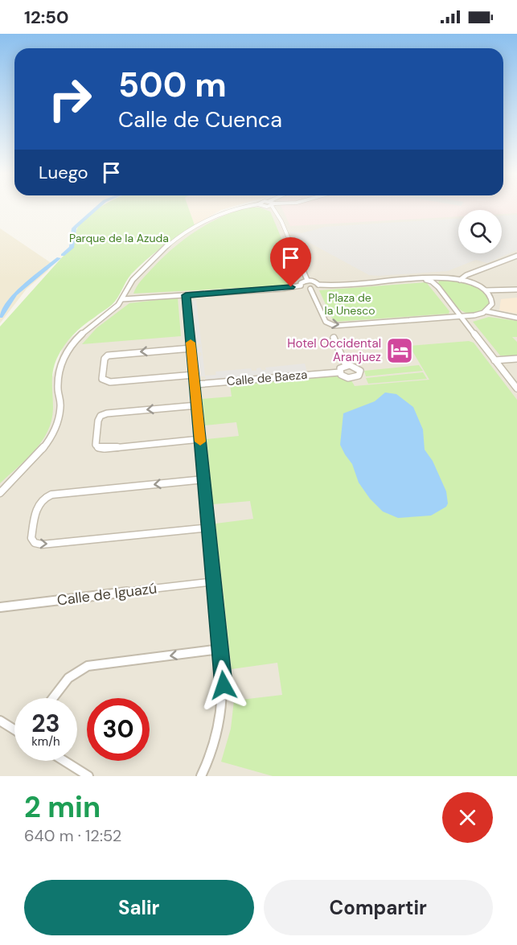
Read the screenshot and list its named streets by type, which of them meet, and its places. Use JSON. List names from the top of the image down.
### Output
{
  "streets": {
    "street": ["Calle de Baeza", "Calle de Iguazú"]
  },
  "parks": ["Parque de la Azuda", "Plaza de la Unesco"],
  "places": {
    "hotel": ["Hotel Occidental Aranjuez"]
  },
  "page": {
    "status": "12:50",
    "turn": ["500 m", "Calle de Cuenca"],
    "then": "Luego",
    "speed": "23 km/h",
    "limit": "30",
    "heading": ["2 min", "640 m · 12:52"],
    "buttons": ["Salir", "Compartir"]
  }
}
